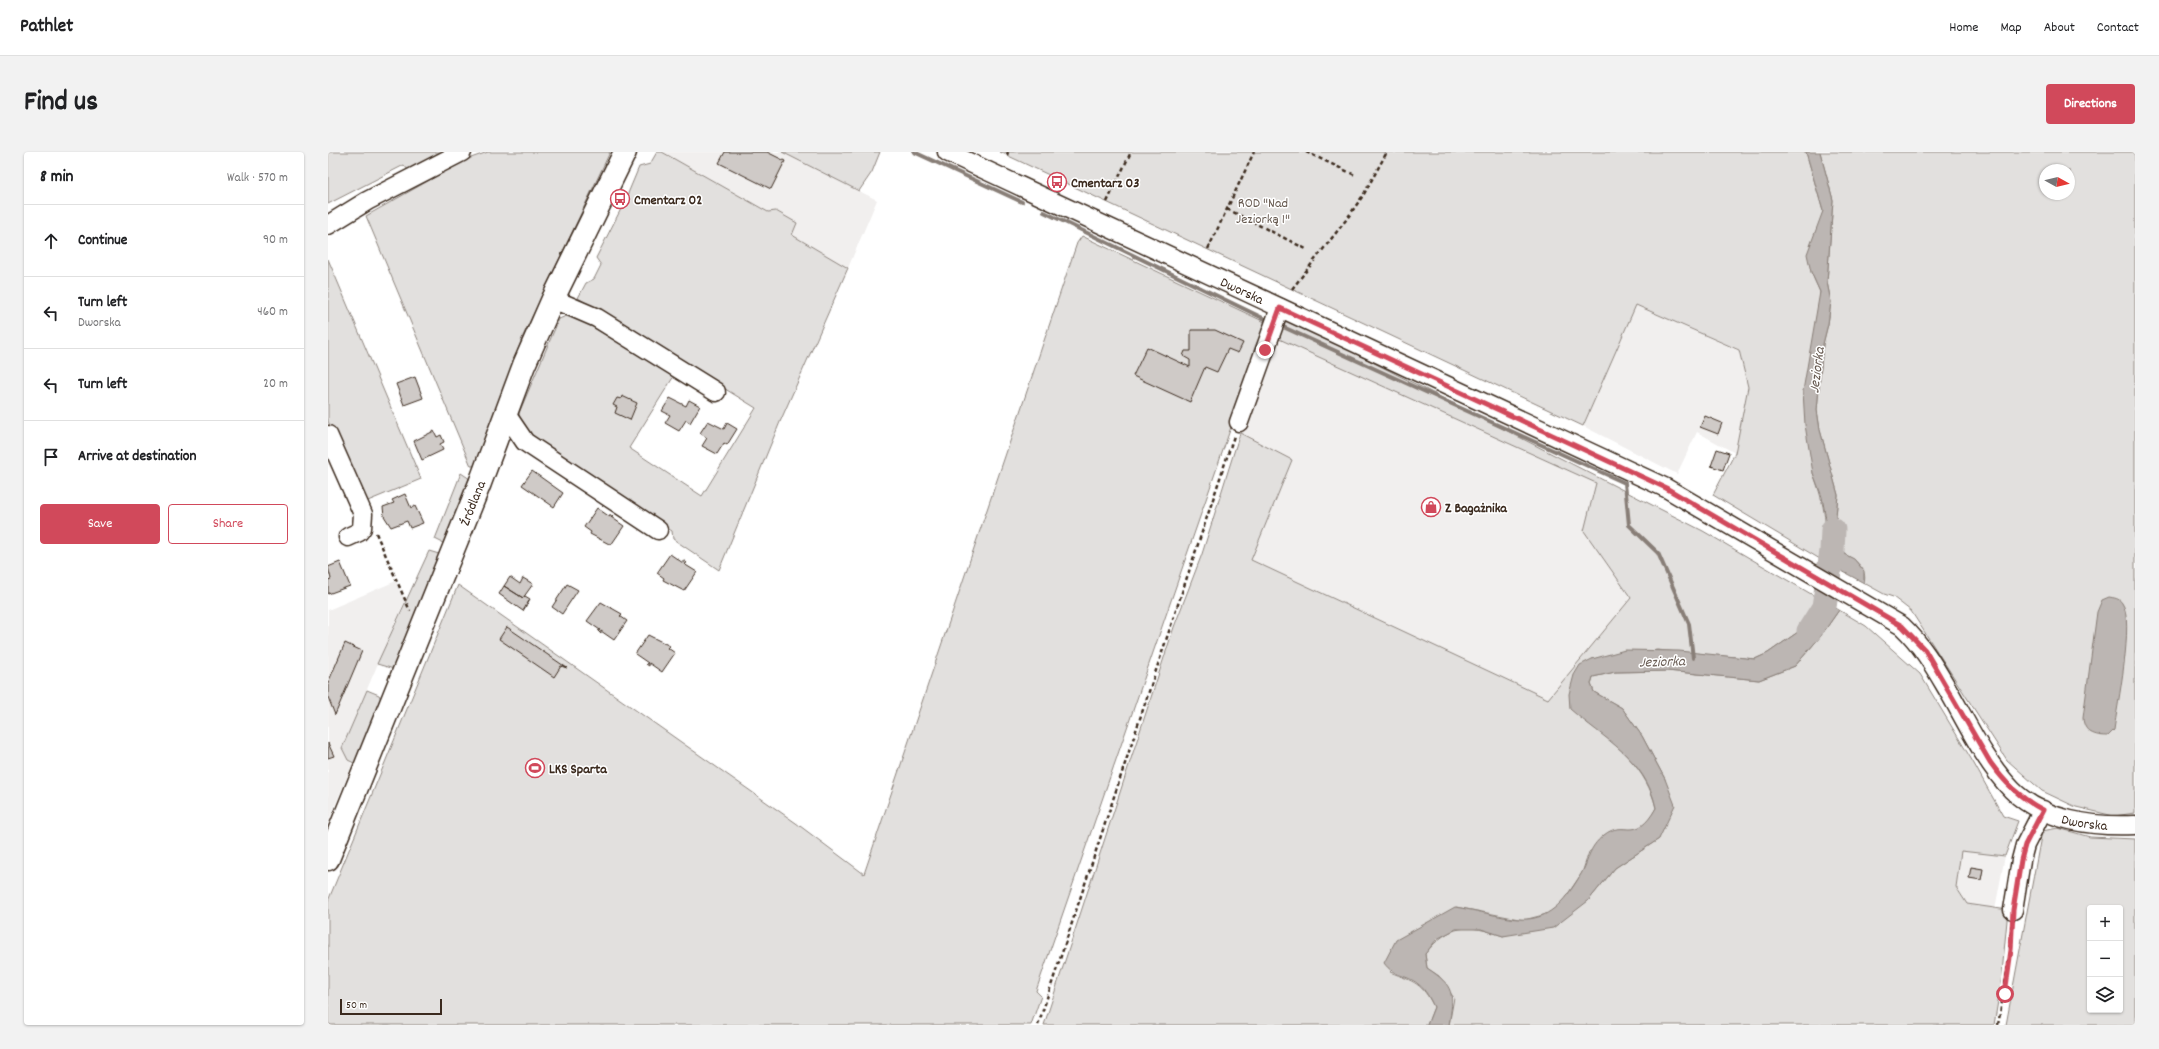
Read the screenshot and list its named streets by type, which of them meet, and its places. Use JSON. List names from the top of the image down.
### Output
{
  "streets": {
    "main road": ["Źródlana"],
    "street": ["Dworska"]
  },
  "water": ["Jeziorka"],
  "parks": ["ROD \"Nad Jeziorką 1\""],
  "places": {
    "bus stop": ["Cmentarz 03", "Cmentarz 02"],
    "shop": ["Z Bagażnika"],
    "sports": ["LKS Sparta"]
  },
  "scale_bar": "50 m",
  "north": "right",
  "page": {
    "header": "Pathlet",
    "nav": [
      "Home",
      "Map",
      "About",
      "Contact"
    ],
    "title": "Find us",
    "buttons": [
      "Directions",
      ["Save", "Share"]
    ],
    "heading": ["8 min", "Walk · 570 m"],
    "list": [
      ["Continue", "90 m"],
      ["Turn left", "Dworska", "460 m"],
      ["Turn left", "20 m"],
      "Arrive at destination"
    ],
    "map_buttons": ["+", "−"],
    "scale": "50 m"
  }
}
